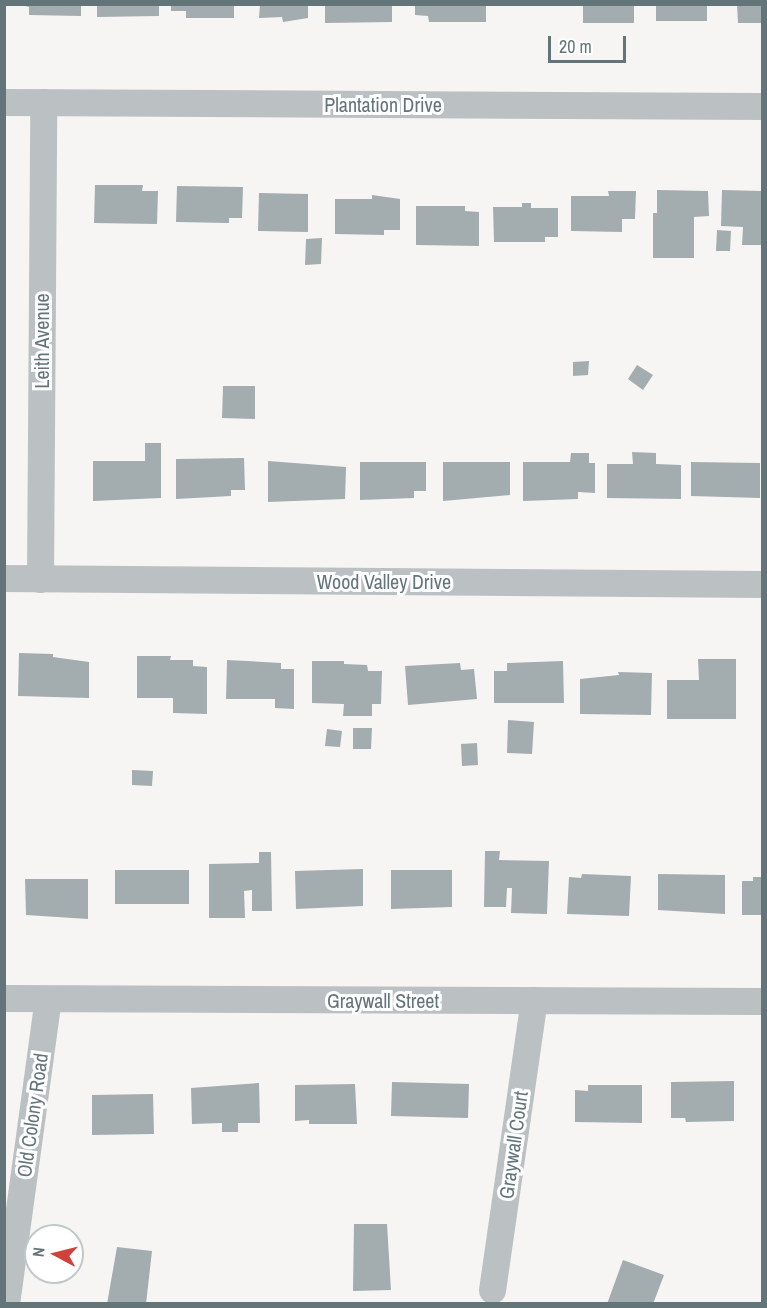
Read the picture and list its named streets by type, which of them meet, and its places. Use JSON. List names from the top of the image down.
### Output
{
  "streets": {
    "street": [
      "Plantation Drive",
      "Leith Avenue",
      "Wood Valley Drive",
      "Graywall Street",
      "Old Colony Road",
      "Graywall Court"
    ]
  },
  "crossings": [
    ["Plantation Drive", "Leith Avenue"],
    ["Leith Avenue", "Wood Valley Drive"],
    ["Graywall Street", "Old Colony Road"],
    ["Graywall Street", "Graywall Court"]
  ],
  "scale_bar": "20 m",
  "north": "left"
}
